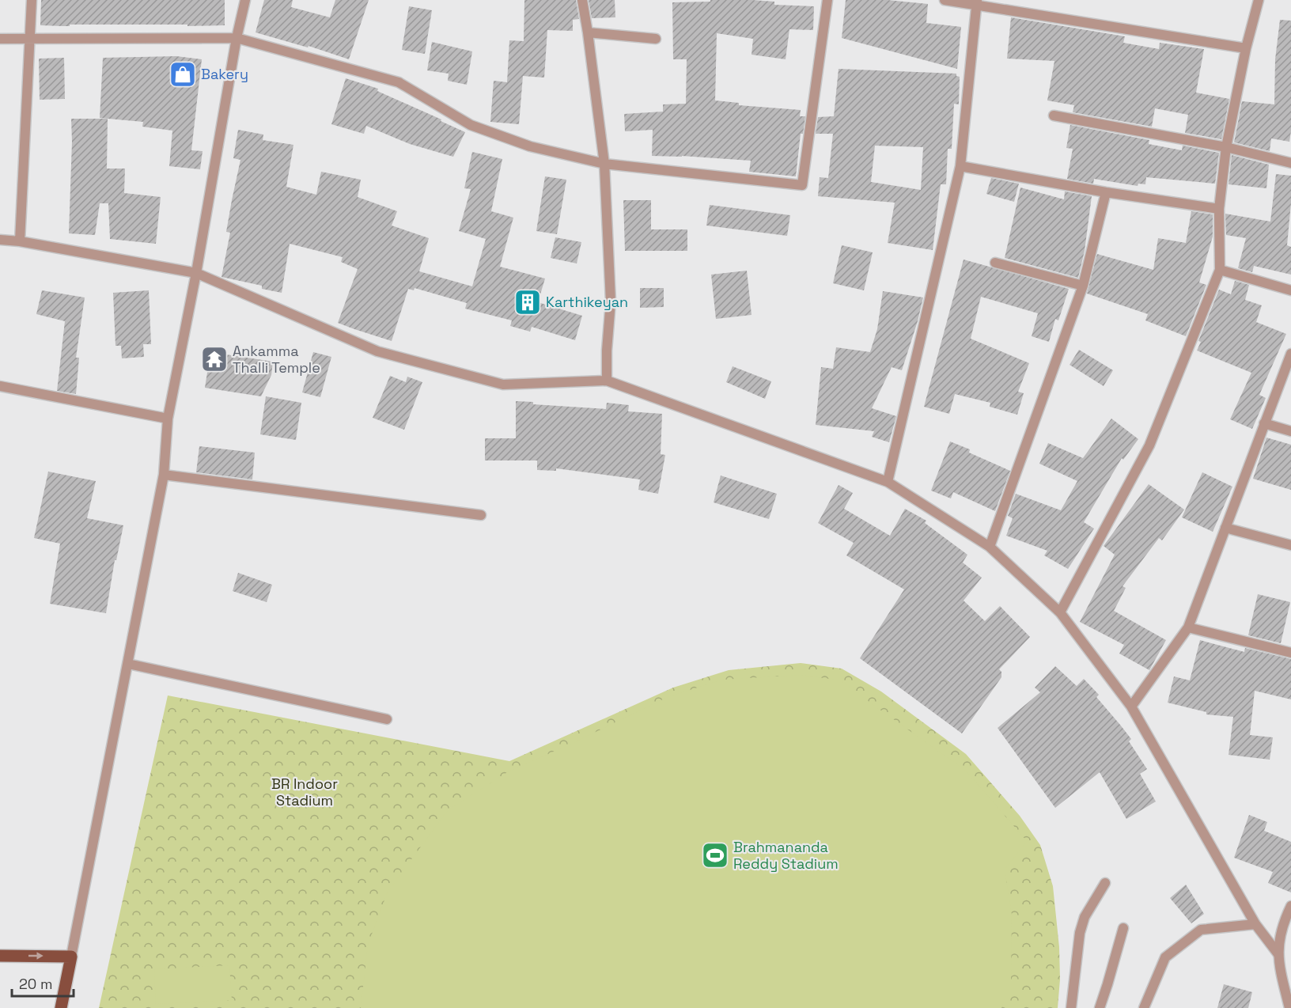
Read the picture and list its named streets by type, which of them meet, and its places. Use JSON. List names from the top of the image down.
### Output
{
  "parks": ["BR Indoor Stadium"],
  "places": {
    "shop": ["Bakery"],
    "building": ["Karthikeyan"],
    "temple": ["Ankamma Thalli Temple"],
    "sports": ["Brahmananda Reddy Stadium"]
  },
  "scale_bar": "20 m"
}
